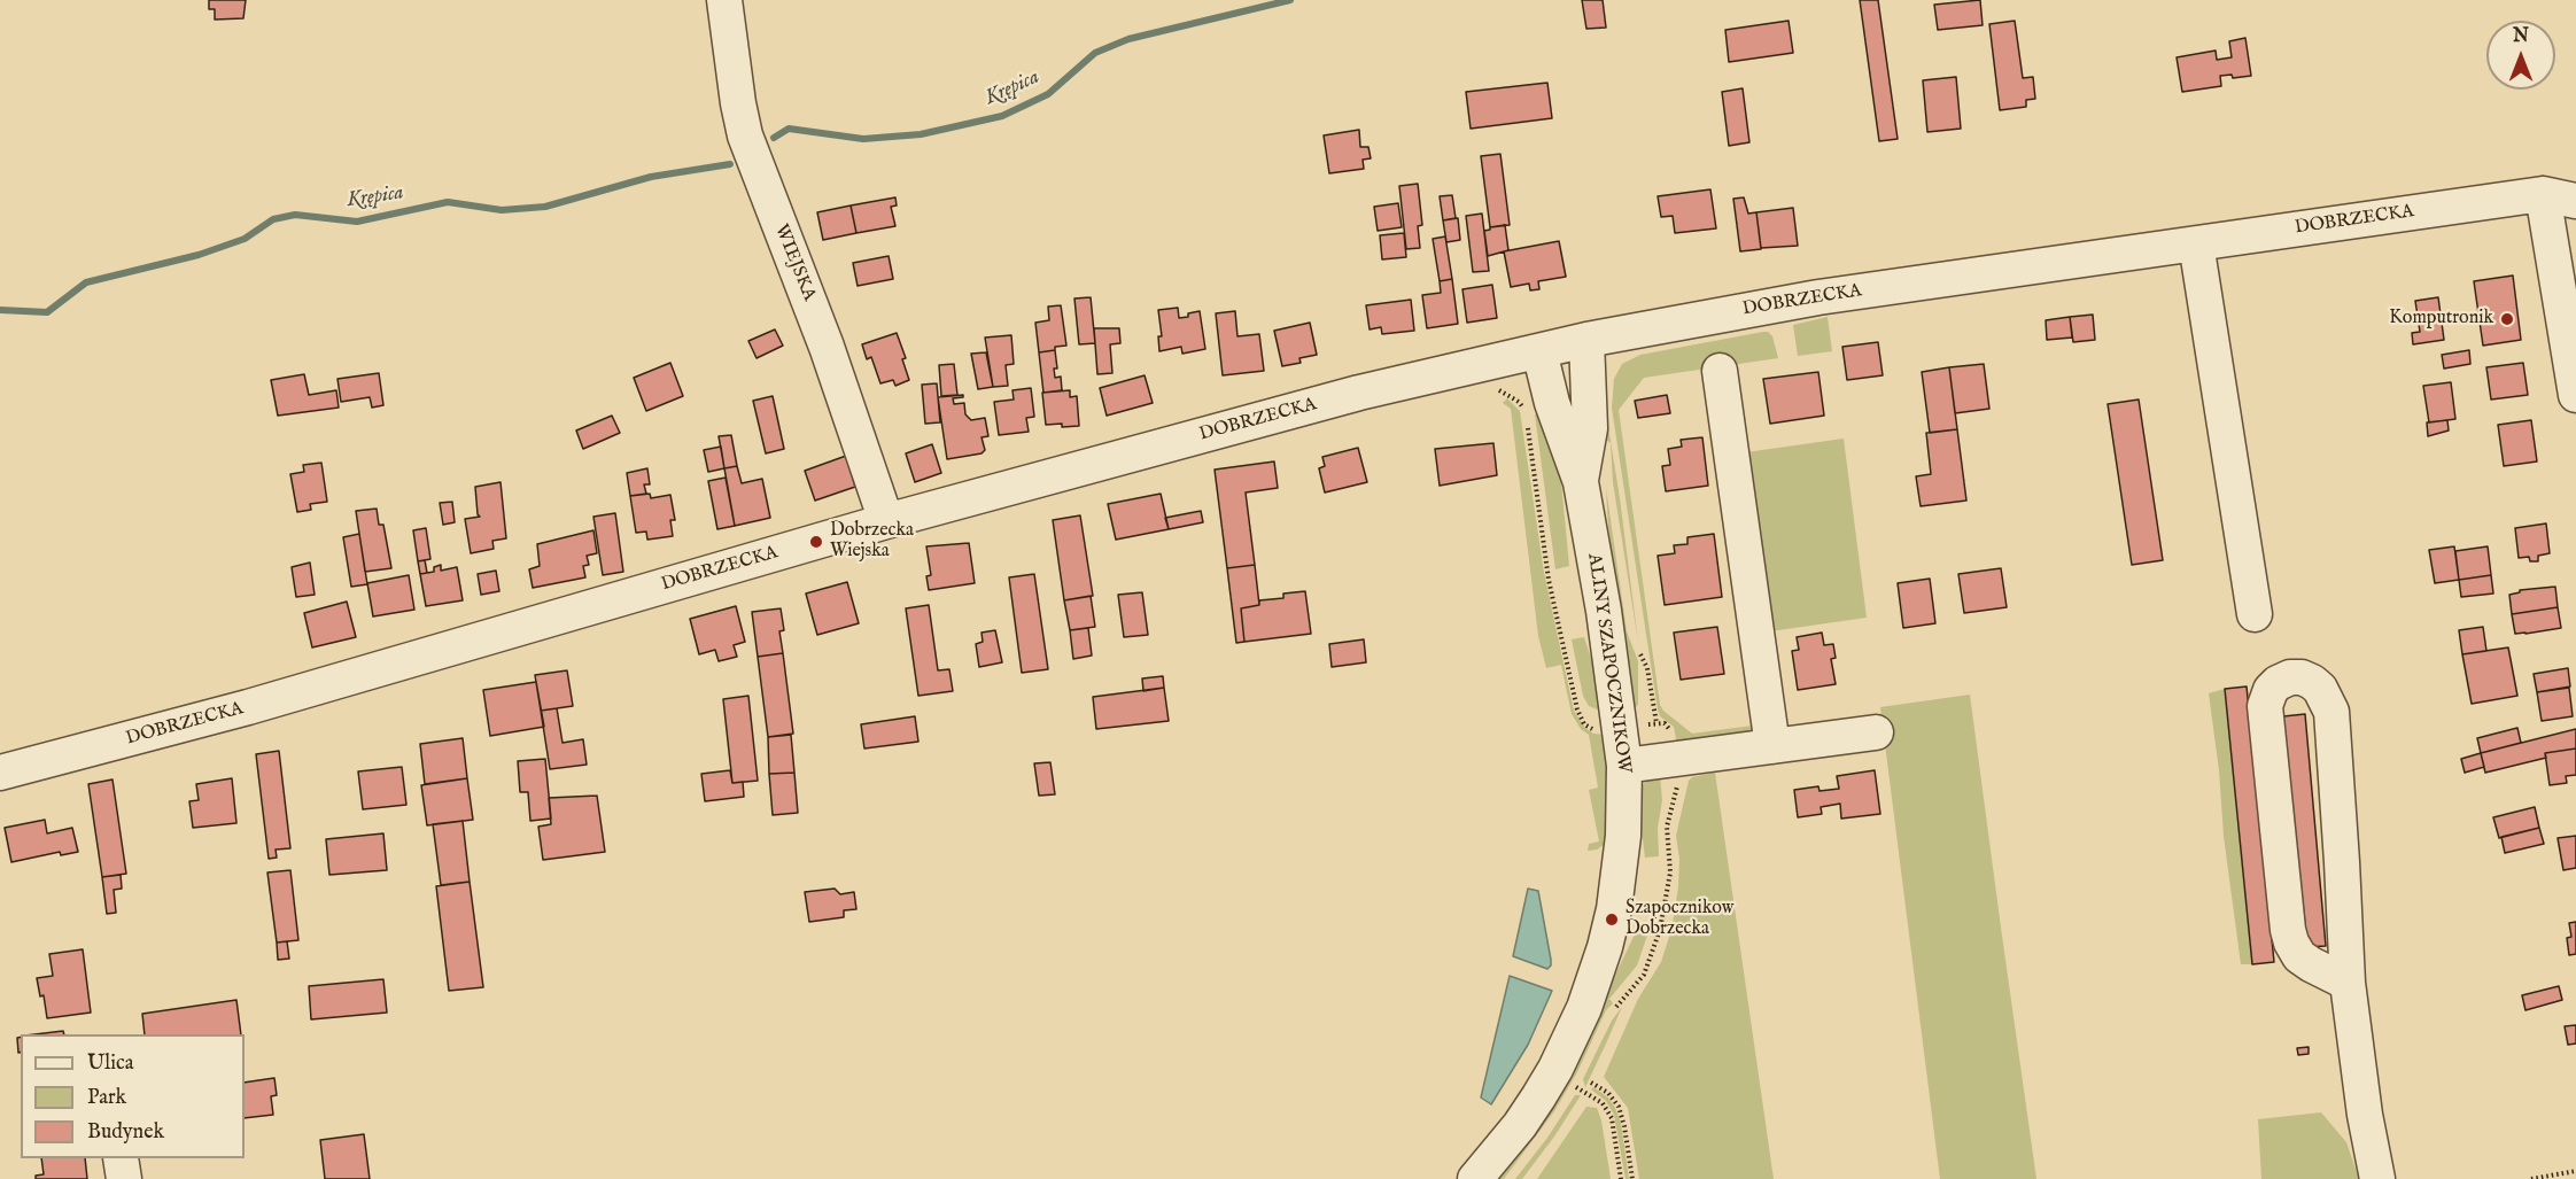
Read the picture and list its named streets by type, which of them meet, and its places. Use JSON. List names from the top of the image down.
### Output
{
  "streets": {
    "street": ["DOBRZECKA", "WIEJSKA", "ALINY SZAPOCZNIKOW"]
  },
  "crossings": [
    ["DOBRZECKA", "WIEJSKA"],
    ["DOBRZECKA", "ALINY SZAPOCZNIKOW"]
  ],
  "water": ["Krępica"],
  "places": ["Komputronik", "Dobrzecka Wiejska", "Szapocznikow Dobrzecka"],
  "legend": ["Ulica", "Park", "Budynek"],
  "north": "top"
}
